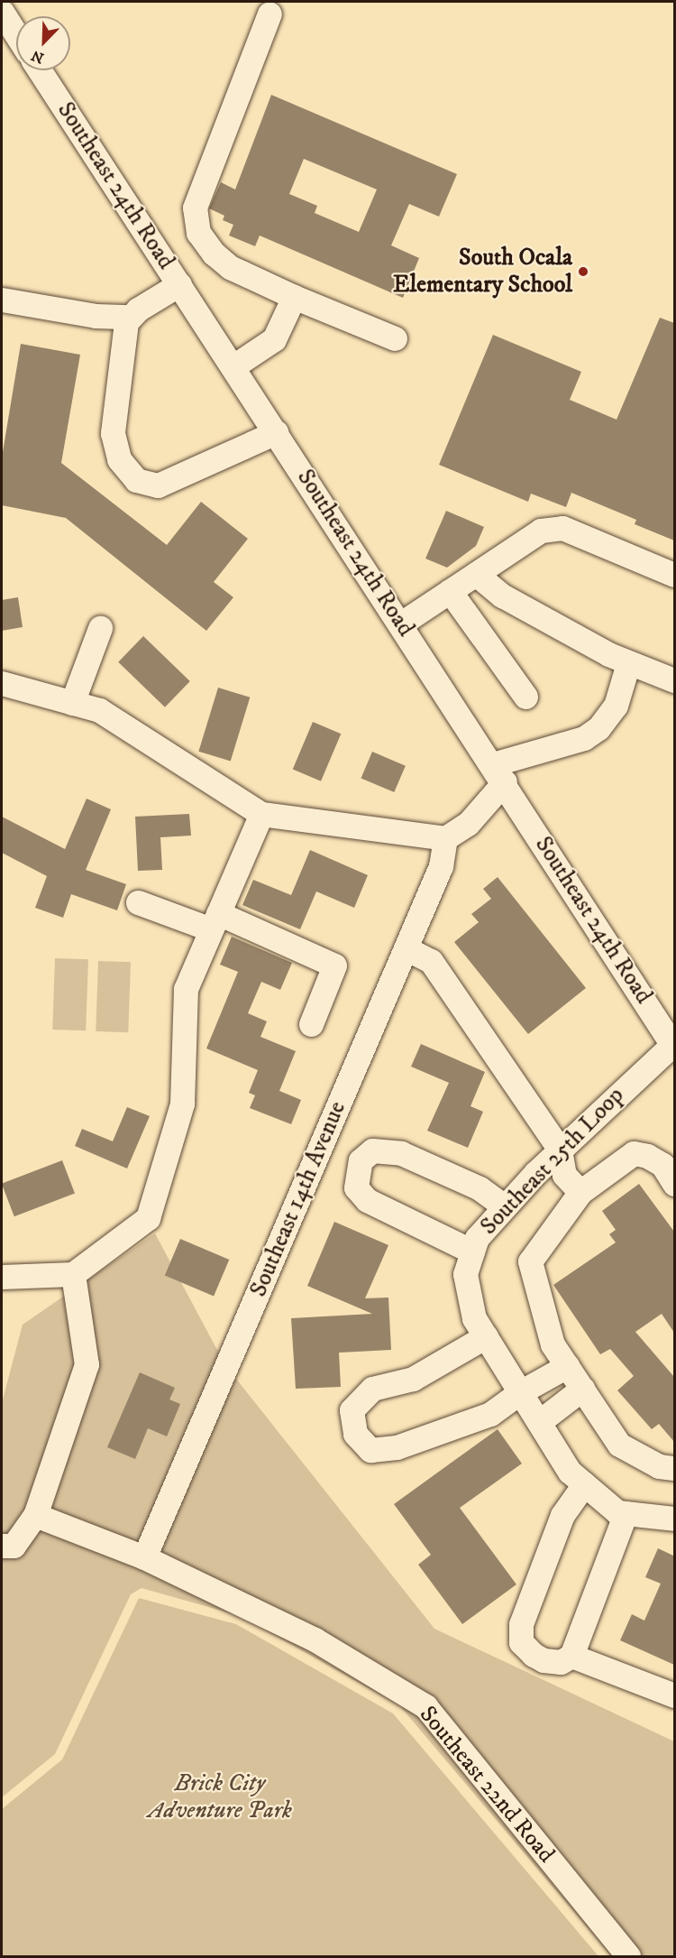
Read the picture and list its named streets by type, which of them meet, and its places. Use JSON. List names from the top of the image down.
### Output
{
  "streets": {
    "street": [
      "Southeast 24th Road",
      "Southeast 25th Loop",
      "Southeast 14th Avenue",
      "Southeast 22nd Road"
    ]
  },
  "crossings": [
    ["Southeast 24th Road", "Southeast 25th Loop"],
    ["Southeast 14th Avenue", "Southeast 22nd Road"]
  ],
  "parks": ["Brick City Adventure Park"],
  "places": ["South Ocala Elementary School"],
  "north": "bottom left"
}
